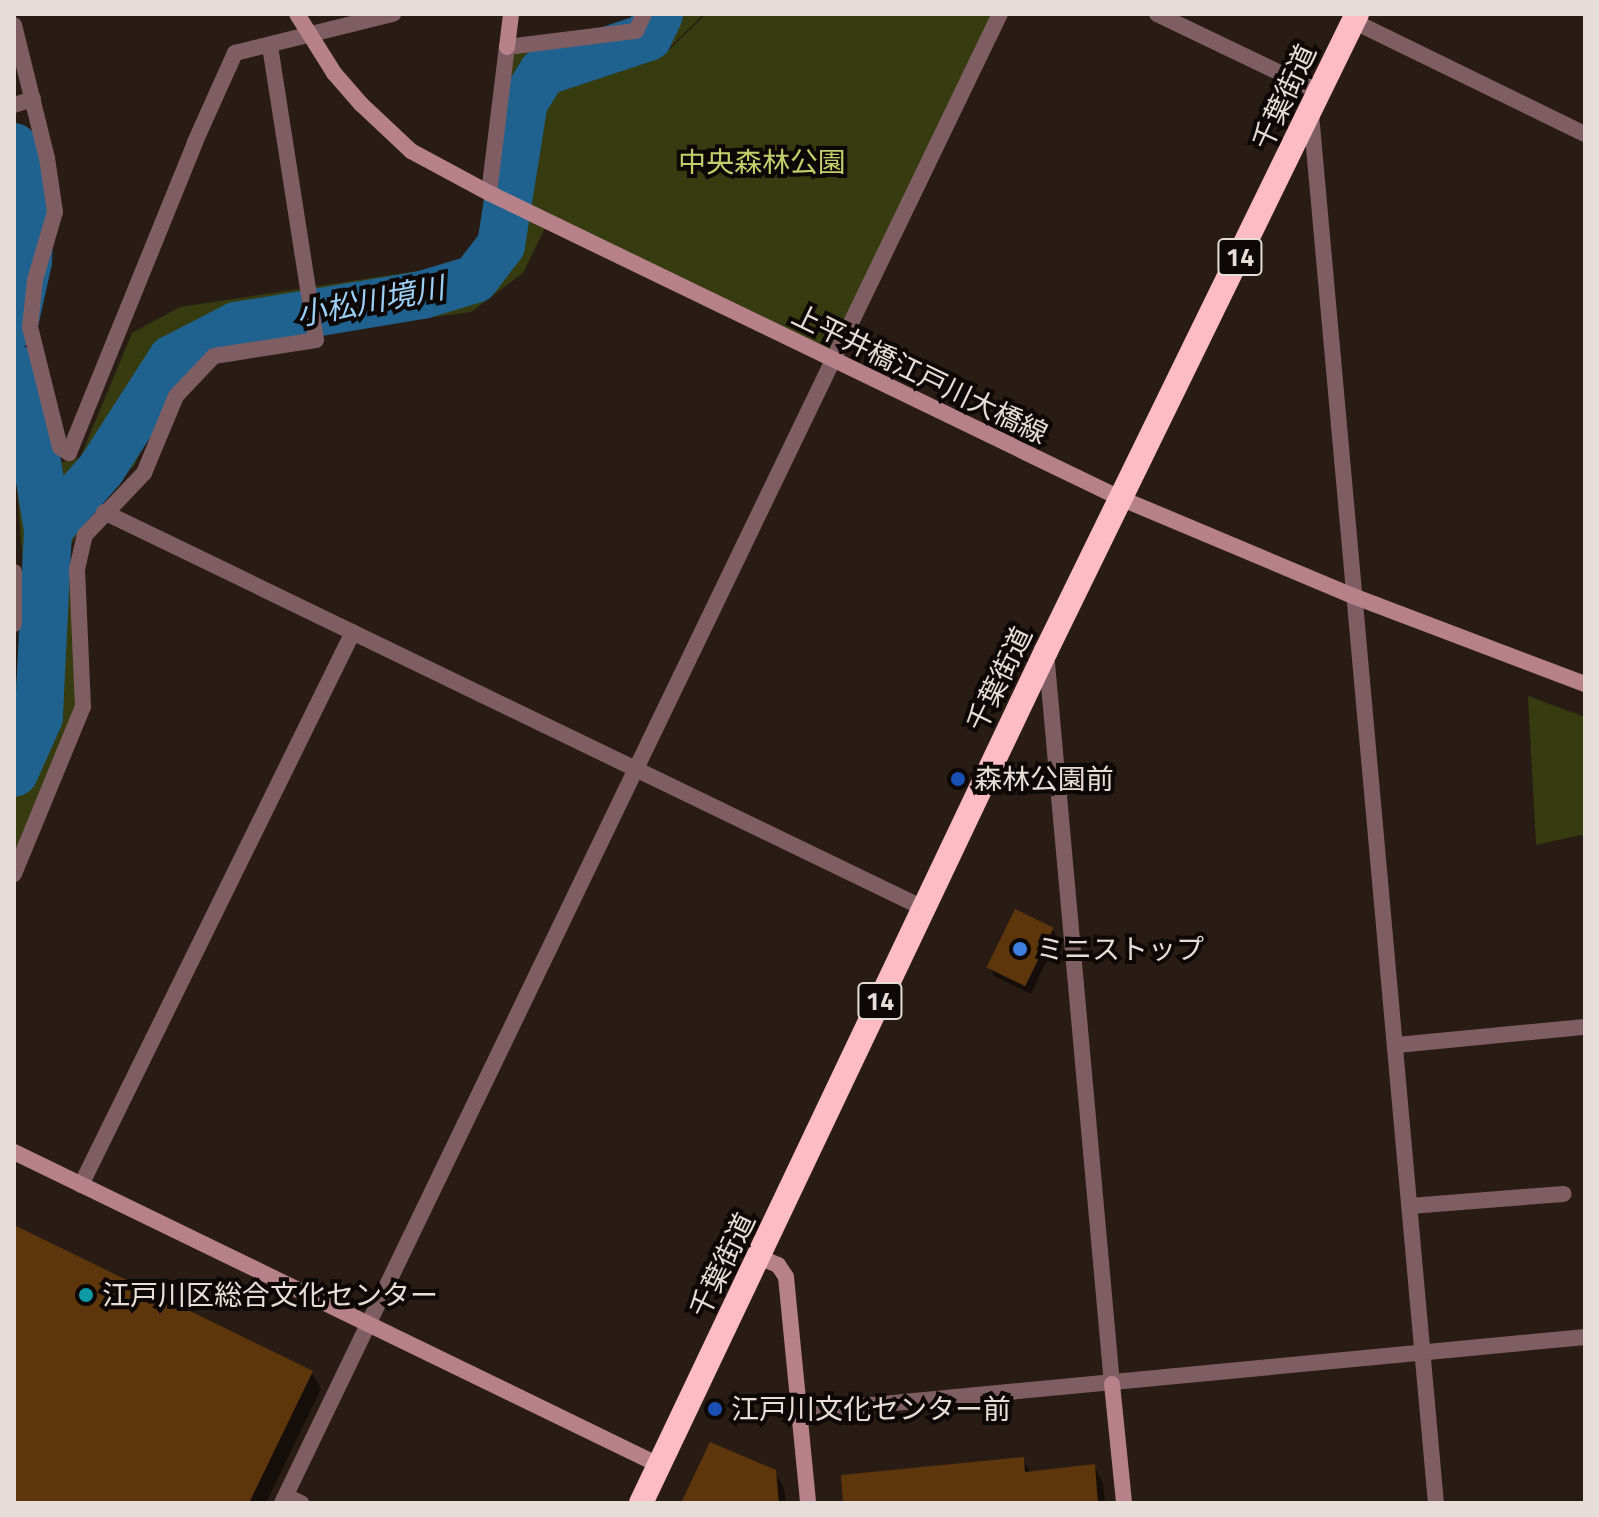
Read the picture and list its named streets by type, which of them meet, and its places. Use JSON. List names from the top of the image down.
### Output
{
  "streets": {
    "highway": ["千葉街道", "14"],
    "street": ["上平井橋江戸川大橋線"]
  },
  "crossings": [
    ["千葉街道", "上平井橋江戸川大橋線"]
  ],
  "water": ["小松川境川"],
  "parks": ["中央森林公園"],
  "places": [
    "森林公園前",
    "ミニストップ",
    "江戸川区総合文化センター",
    "江戸川文化センター前"
  ]
}
